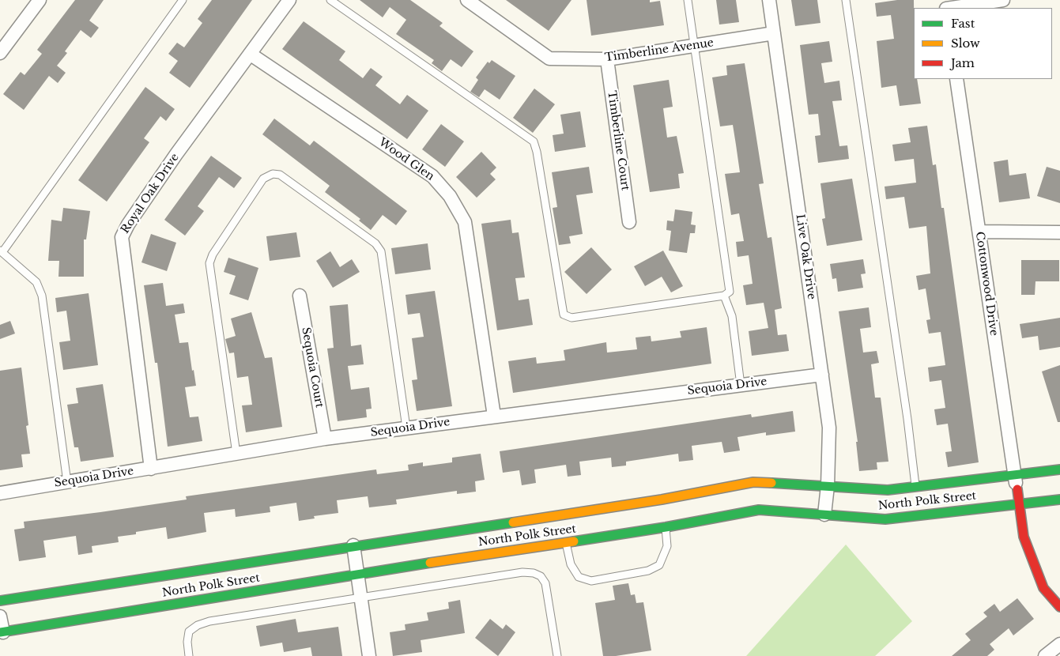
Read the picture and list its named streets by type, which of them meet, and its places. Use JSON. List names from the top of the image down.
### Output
{
  "streets": {
    "main road": ["North Polk Street"],
    "street": [
      "Timberline Avenue",
      "Timberline Court",
      "Wood Glen",
      "Royal Oak Drive",
      "Live Oak Drive",
      "Cottonwood Drive",
      "Sequoia Court",
      "Sequoia Drive"
    ]
  },
  "crossings": [
    ["Timberline Avenue", "Timberline Court"],
    ["Timberline Avenue", "Live Oak Drive"],
    ["Wood Glen", "Royal Oak Drive"],
    ["Wood Glen", "Sequoia Drive"],
    ["Royal Oak Drive", "Sequoia Drive"],
    ["Live Oak Drive", "Sequoia Drive"],
    ["Live Oak Drive", "North Polk Street"],
    ["Cottonwood Drive", "North Polk Street"],
    ["Sequoia Court", "Sequoia Drive"]
  ],
  "legend": ["Fast", "Slow", "Jam"]
}
